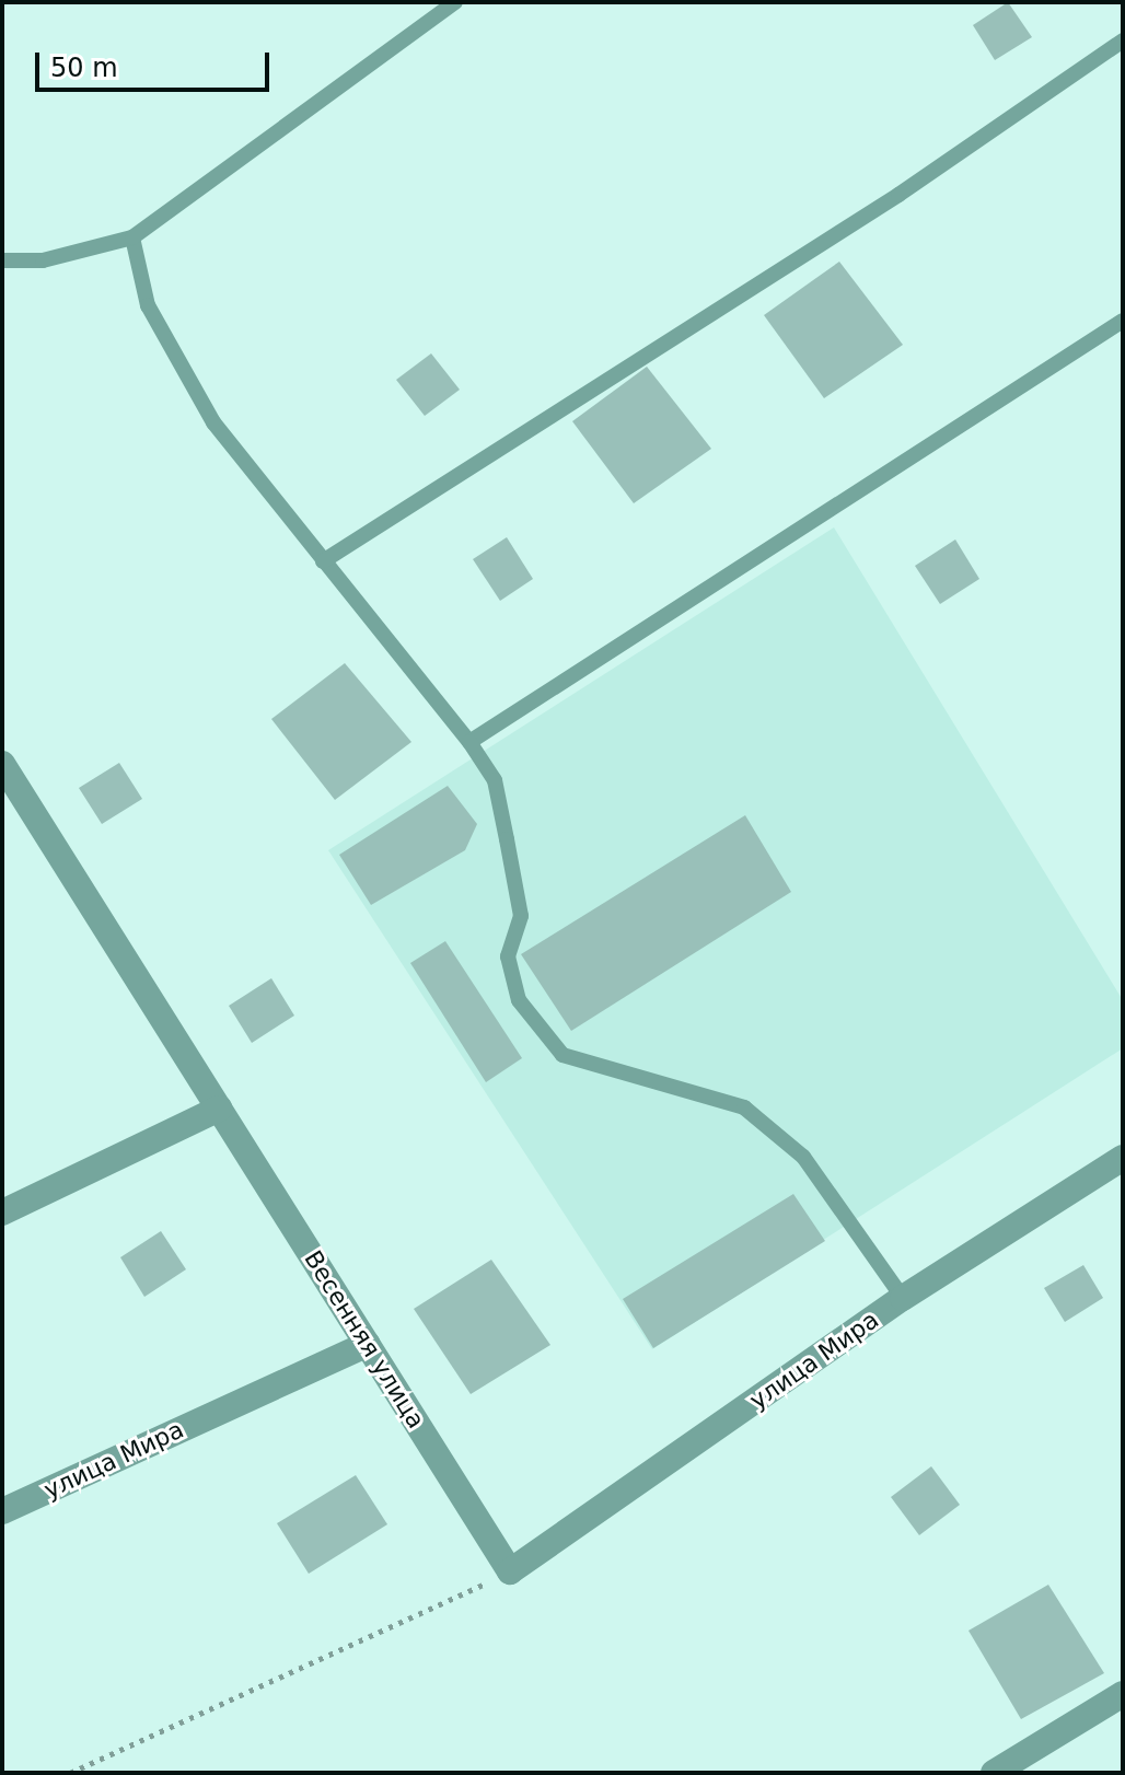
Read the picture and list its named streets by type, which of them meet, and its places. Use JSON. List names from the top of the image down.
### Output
{
  "streets": {
    "street": ["Весенняя улица", "улица Мира"]
  },
  "crossings": [
    ["Весенняя улица", "улица Мира"]
  ],
  "scale_bar": "50 m"
}
